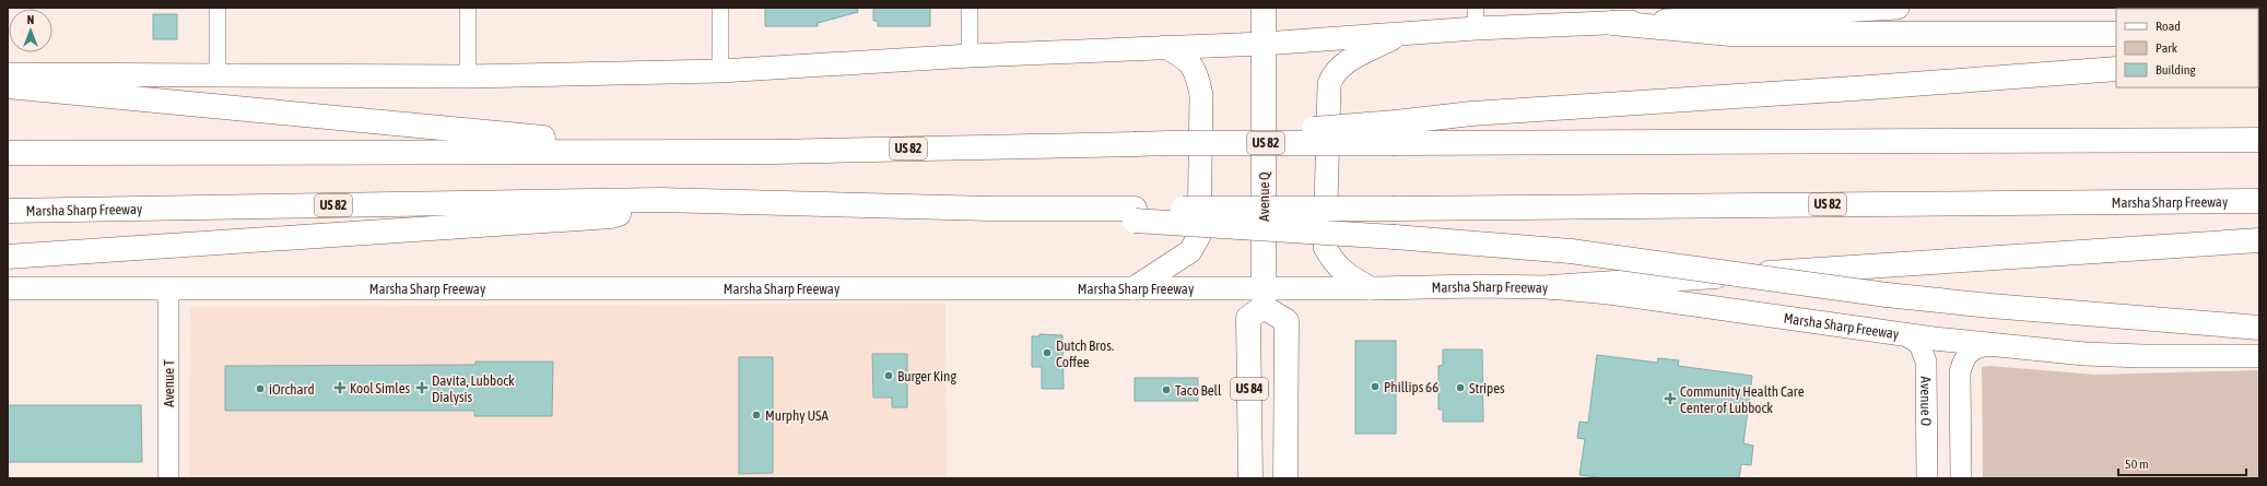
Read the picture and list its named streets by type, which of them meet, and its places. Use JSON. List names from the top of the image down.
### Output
{
  "streets": {
    "highway": [
      "US 82",
      "Avenue Q",
      "Marsha Sharp Freeway",
      "US 84"
    ],
    "street": ["Avenue T", "Avenue O"]
  },
  "crossings": [
    ["Avenue Q", "Marsha Sharp Freeway"],
    ["Avenue Q", "US 84"],
    ["Marsha Sharp Freeway", "Avenue T"],
    ["Marsha Sharp Freeway", "US 84"],
    ["Marsha Sharp Freeway", "Avenue O"]
  ],
  "places": {
    "other": [
      "Dutch Bros. Coffee",
      "Burger King",
      "Phillips 66",
      "Stripes",
      "iOrchard",
      "Taco Bell",
      "Murphy USA"
    ],
    "health": ["Kool Simles", "Davita, Lubbock Dialysis", "Community Health Care Center of Lubbock"]
  },
  "legend": ["Road", "Park", "Building"],
  "scale_bar": "50 m",
  "north": "top"
}
